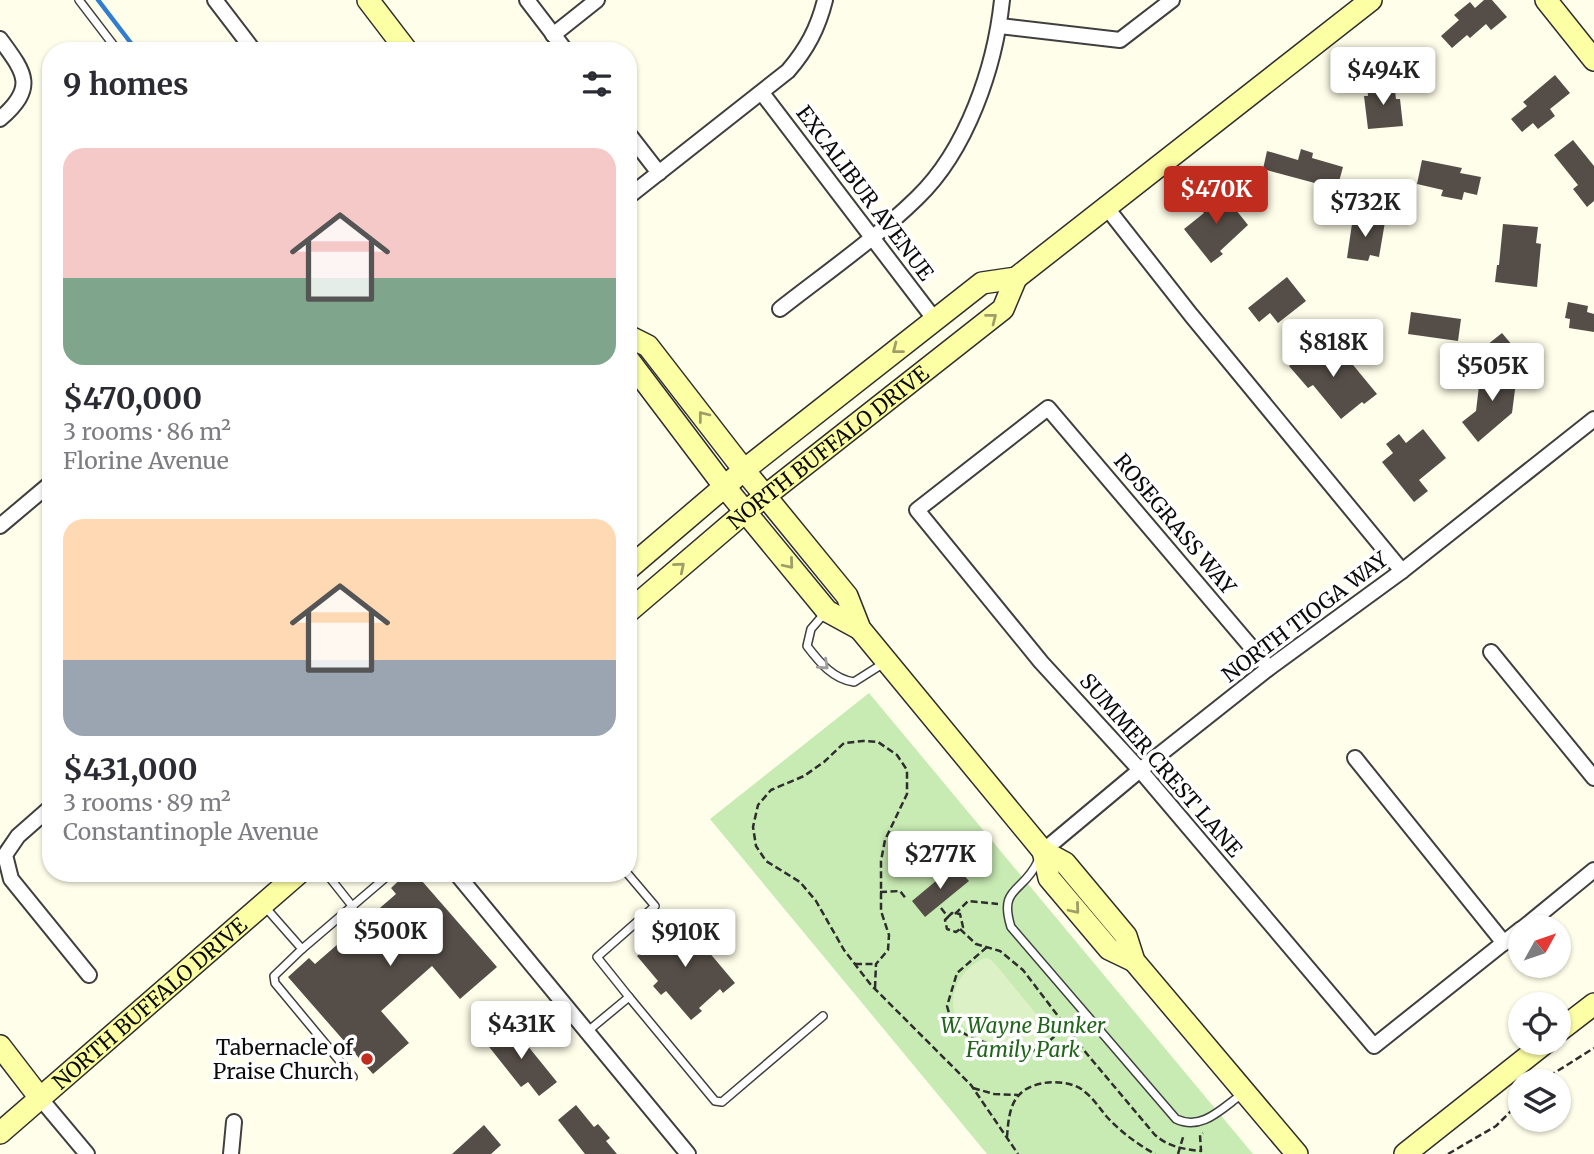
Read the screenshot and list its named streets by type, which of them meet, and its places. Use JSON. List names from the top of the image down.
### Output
{
  "streets": {
    "main road": ["NORTH BUFFALO DRIVE"],
    "street": [
      "EXCALIBUR AVENUE",
      "ROSEGRASS WAY",
      "NORTH TIOGA WAY",
      "SUMMER CREST LANE"
    ]
  },
  "crossings": [
    ["EXCALIBUR AVENUE", "NORTH BUFFALO DRIVE"],
    ["ROSEGRASS WAY", "NORTH TIOGA WAY"],
    ["ROSEGRASS WAY", "SUMMER CREST LANE"],
    ["NORTH TIOGA WAY", "SUMMER CREST LANE"]
  ],
  "parks": ["W. Wayne Bunker Family Park"],
  "places": ["Tabernacle of Praise Church"],
  "north": "top right",
  "page": {
    "heading": "9 homes",
    "price": [
      "$494K",
      "$470K",
      "$732K",
      "$818K",
      "$505K",
      "$277K",
      "$500K",
      "$910K",
      "$431K"
    ],
    "list": [
      {
        "name": "$470,000",
        "note": "3 rooms · 86 m² · Florine Avenue"
      },
      {
        "name": "$431,000",
        "note": "3 rooms · 89 m² · Constantinople Avenue"
      }
    ]
  }
}
